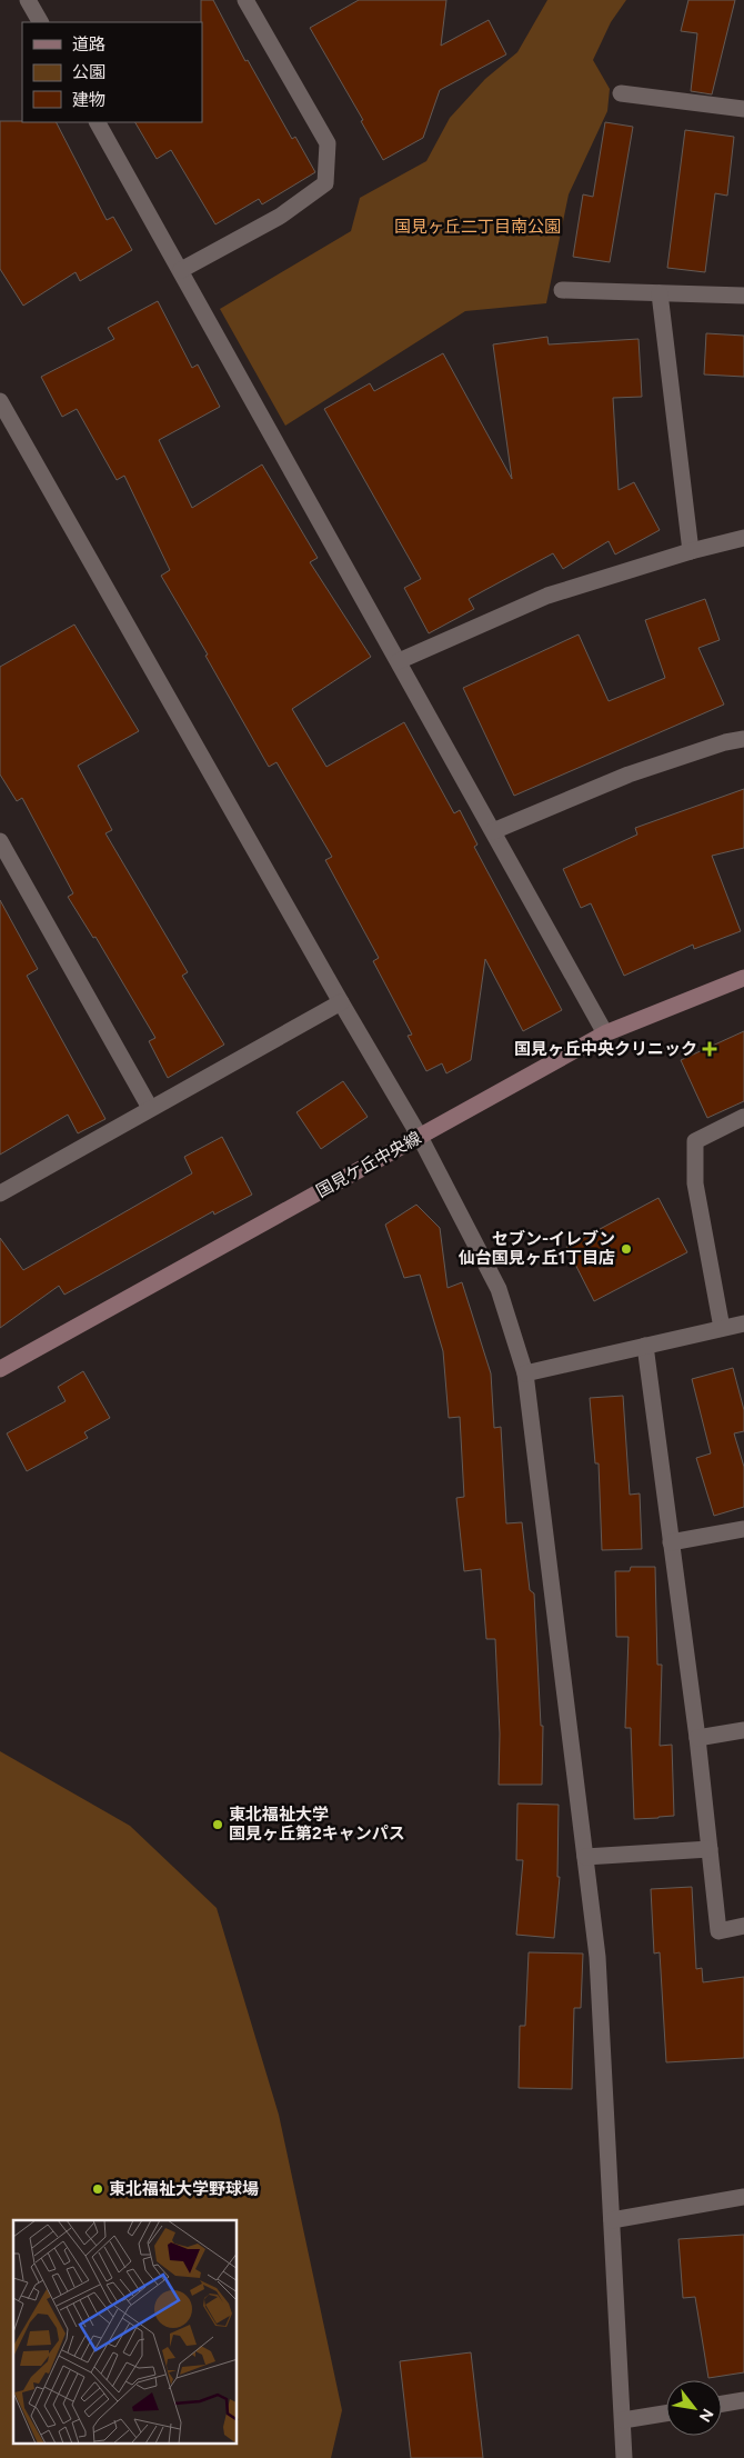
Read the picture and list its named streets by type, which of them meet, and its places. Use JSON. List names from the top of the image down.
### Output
{
  "streets": {
    "street": ["国見ケ丘中央線"]
  },
  "parks": ["国見ヶ丘二丁目南公園"],
  "places": {
    "health": ["国見ヶ丘中央クリニック"],
    "other": ["セブン-イレブン 仙台国見ヶ丘1丁目店", "東北福祉大学 国見ヶ丘第2キャンパス", "東北福祉大学野球場"]
  },
  "legend": ["道路", "公園", "建物"],
  "north": "bottom right"
}
